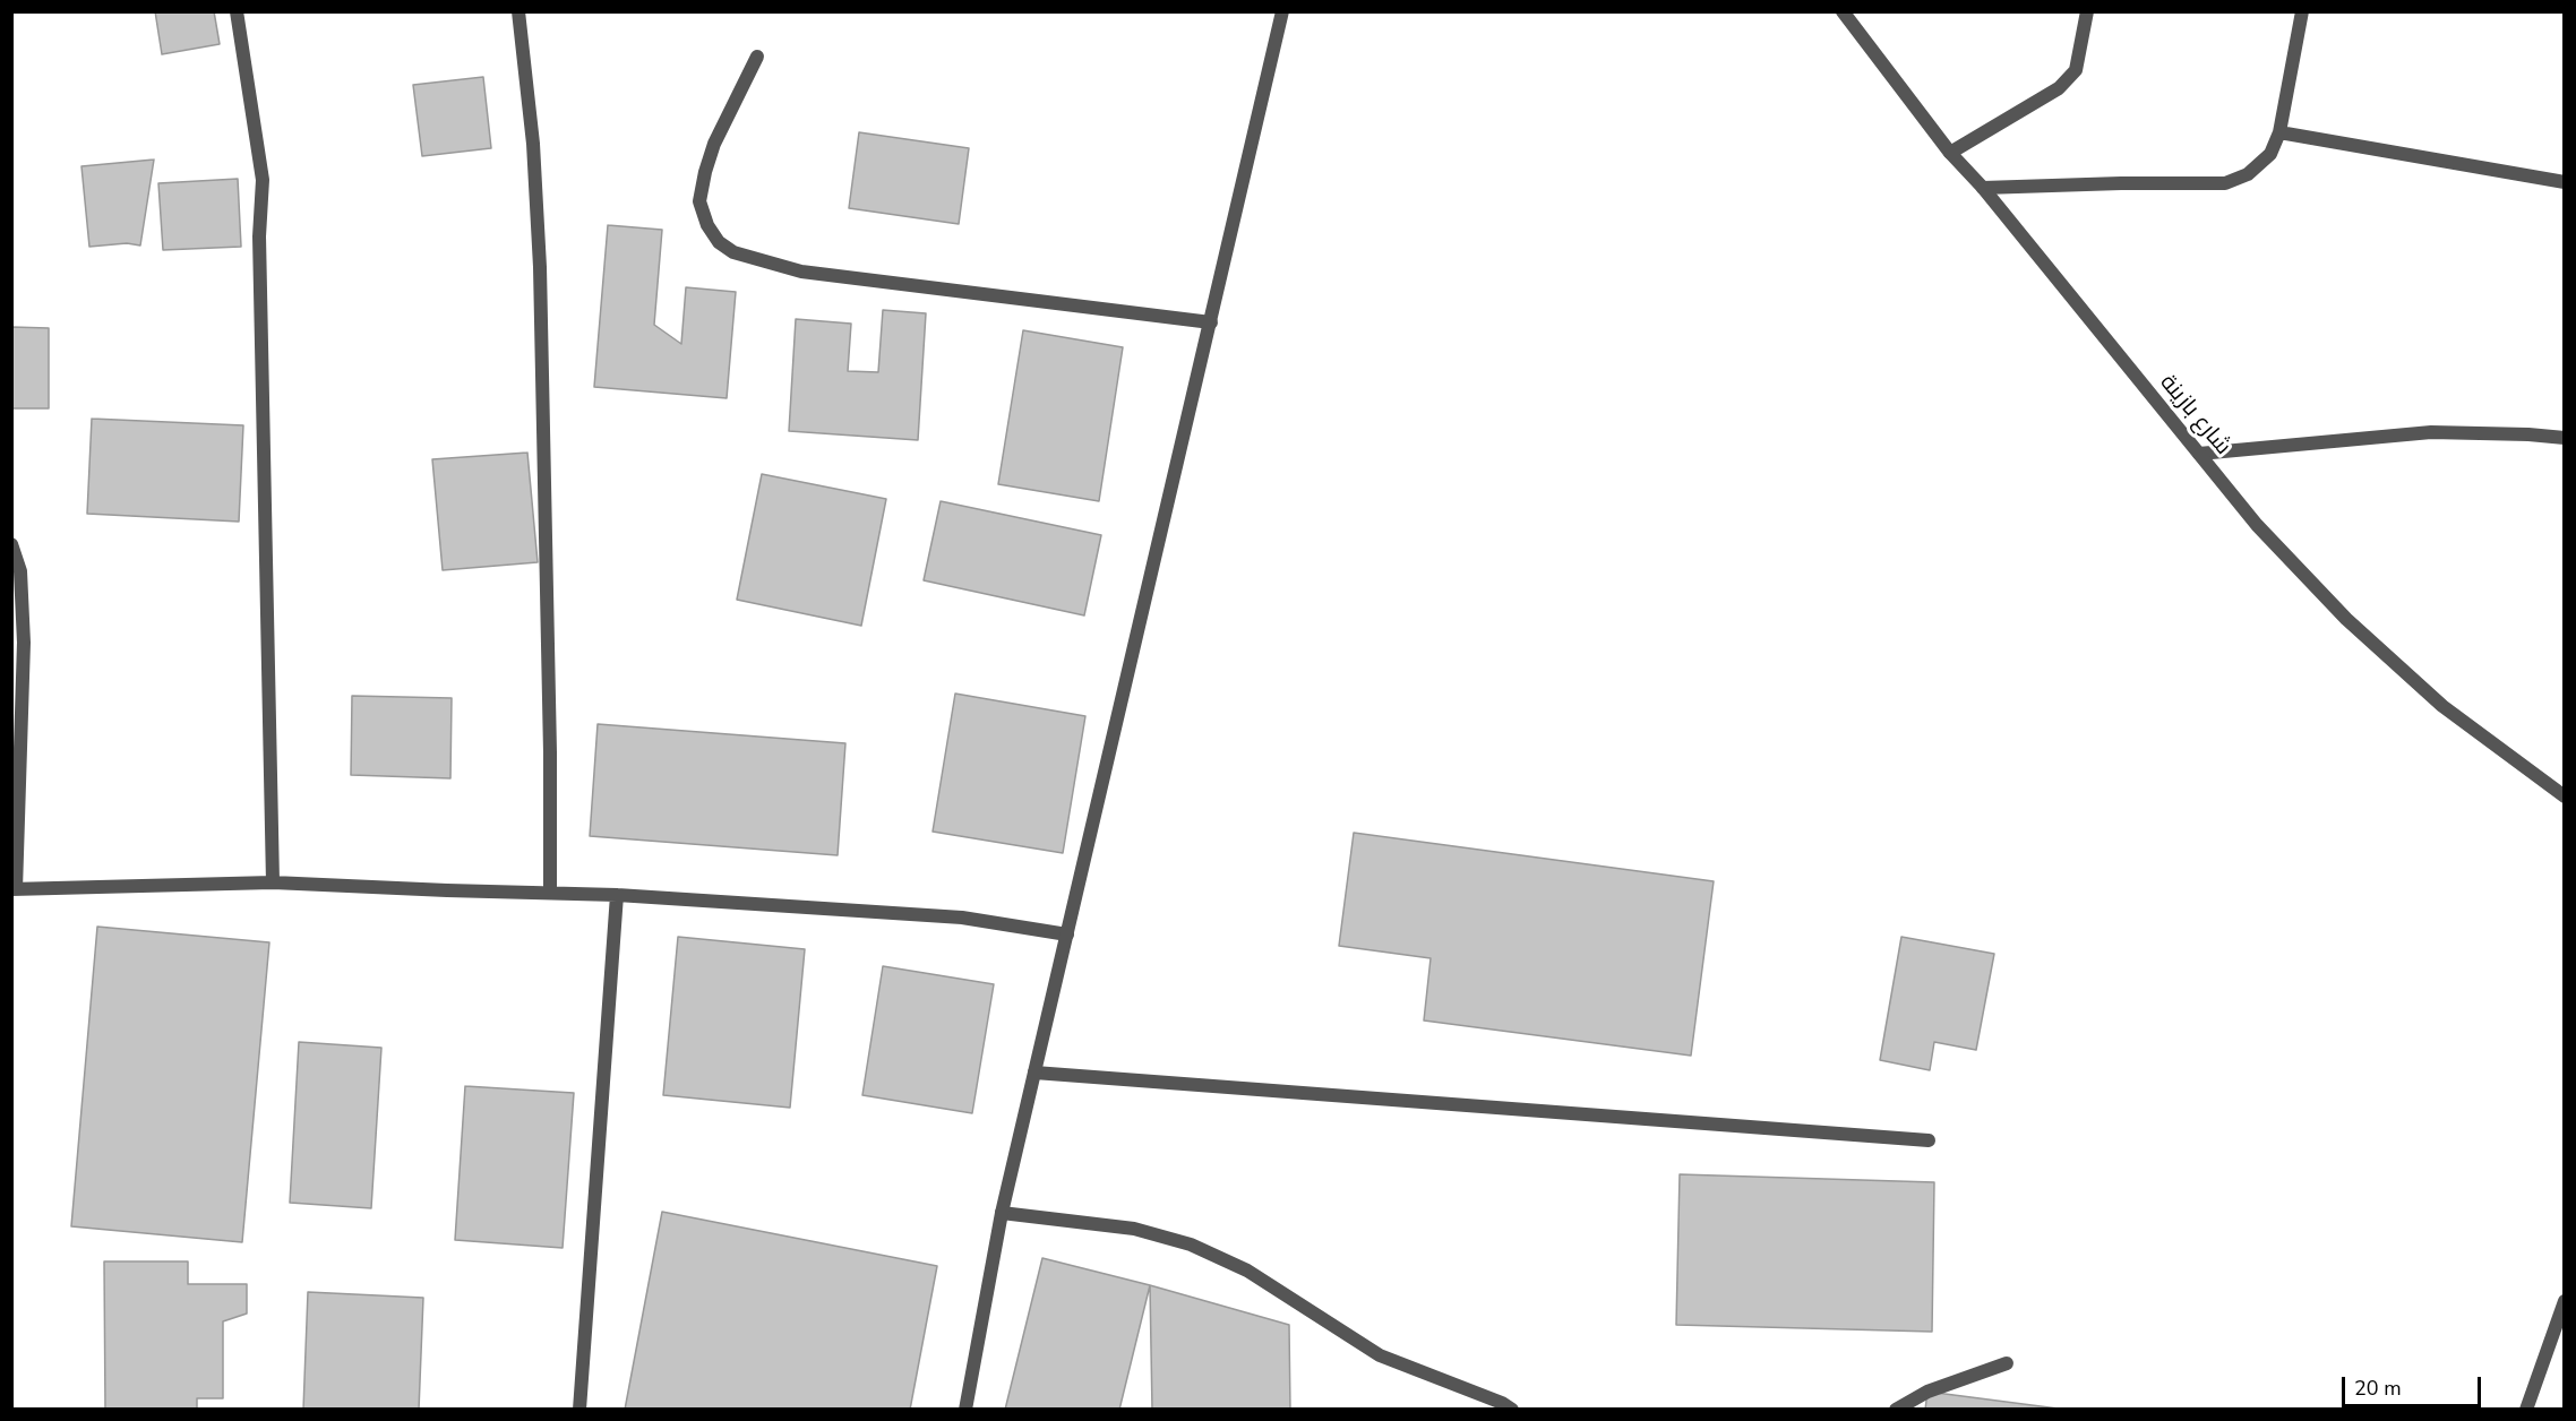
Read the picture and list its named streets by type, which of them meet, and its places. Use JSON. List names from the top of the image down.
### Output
{
  "streets": {
    "street": ["شارع بازينة"]
  },
  "scale_bar": "20 m"
}
